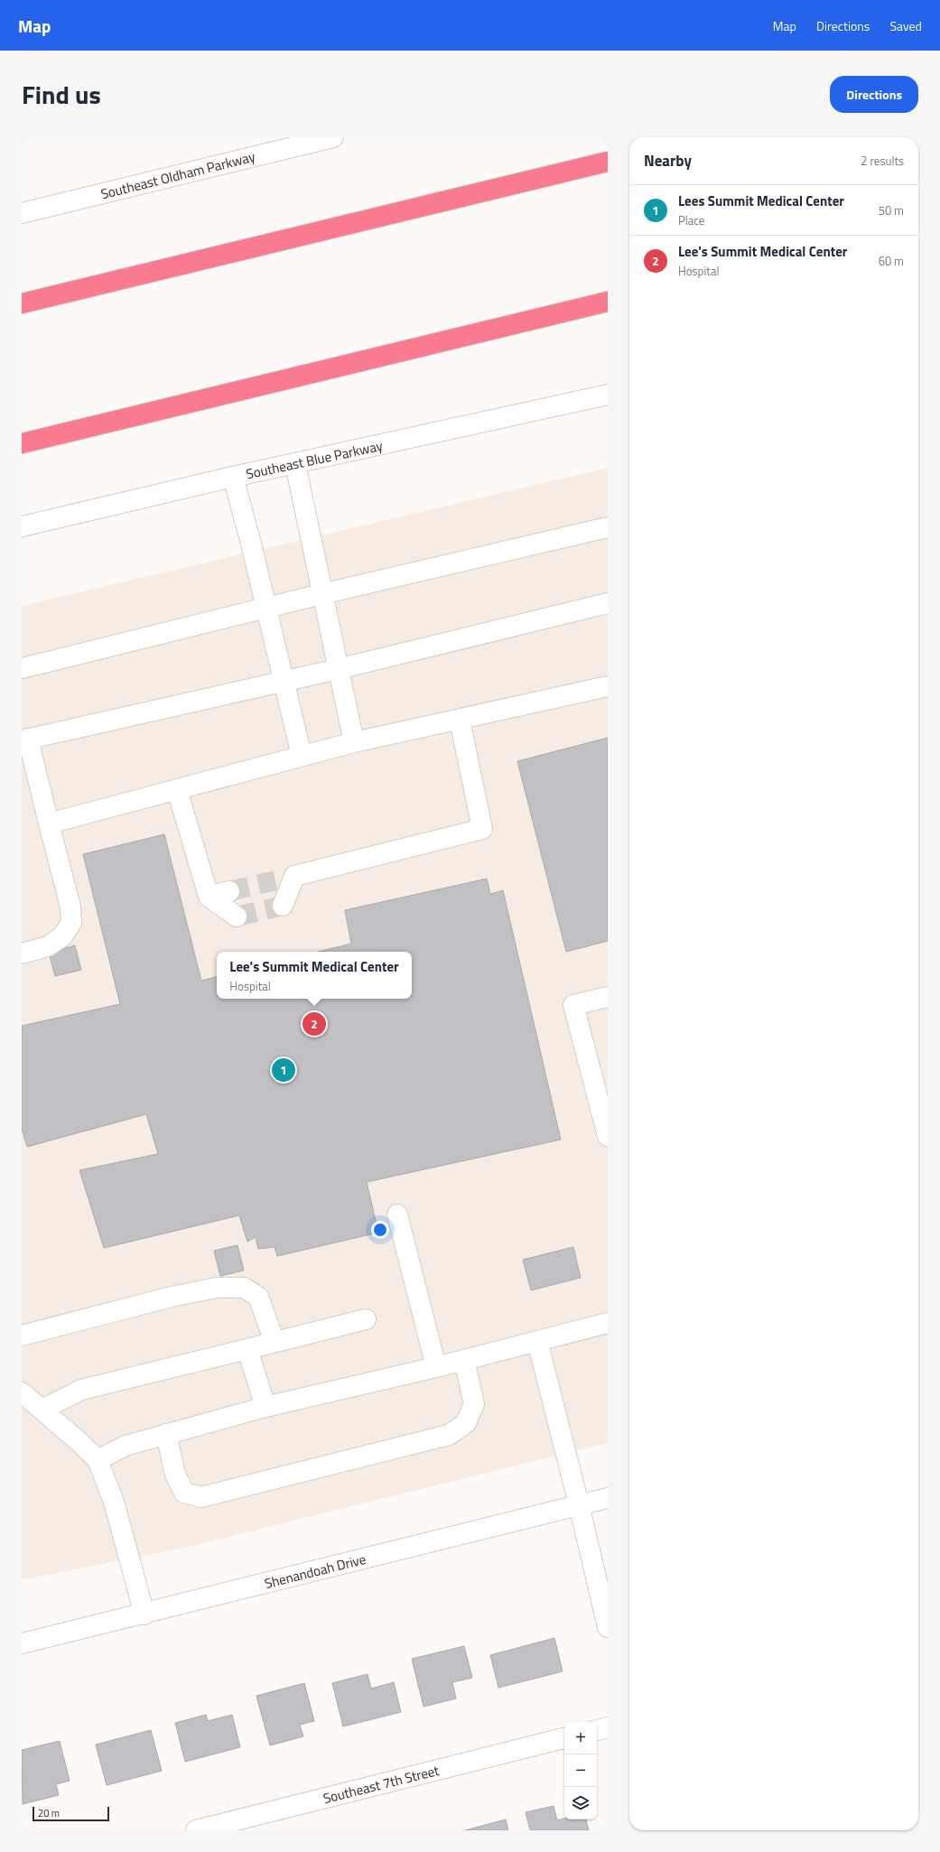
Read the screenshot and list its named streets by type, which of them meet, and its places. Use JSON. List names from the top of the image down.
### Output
{
  "streets": {
    "street": [
      "Southeast Oldham Parkway",
      "Southeast Blue Parkway",
      "Shenandoah Drive",
      "Southeast 7th Street"
    ]
  },
  "scale_bar": "20 m",
  "page": {
    "header": "Map",
    "nav": ["Map", "Directions", "Saved"],
    "title": "Find us",
    "buttons": "Directions",
    "heading": ["Nearby", "2 results"],
    "list": [
      {
        "mark": "1",
        "name": "Lees Summit Medical Center",
        "note": "Place",
        "value": "50 m"
      },
      {
        "mark": "2",
        "name": "Lee's Summit Medical Center",
        "note": "Hospital",
        "value": "60 m"
      }
    ],
    "popup": ["Lee's Summit Medical Center", "Hospital"],
    "pins": ["2", "1"],
    "map_buttons": ["+", "−"],
    "scale": "20 m"
  }
}
